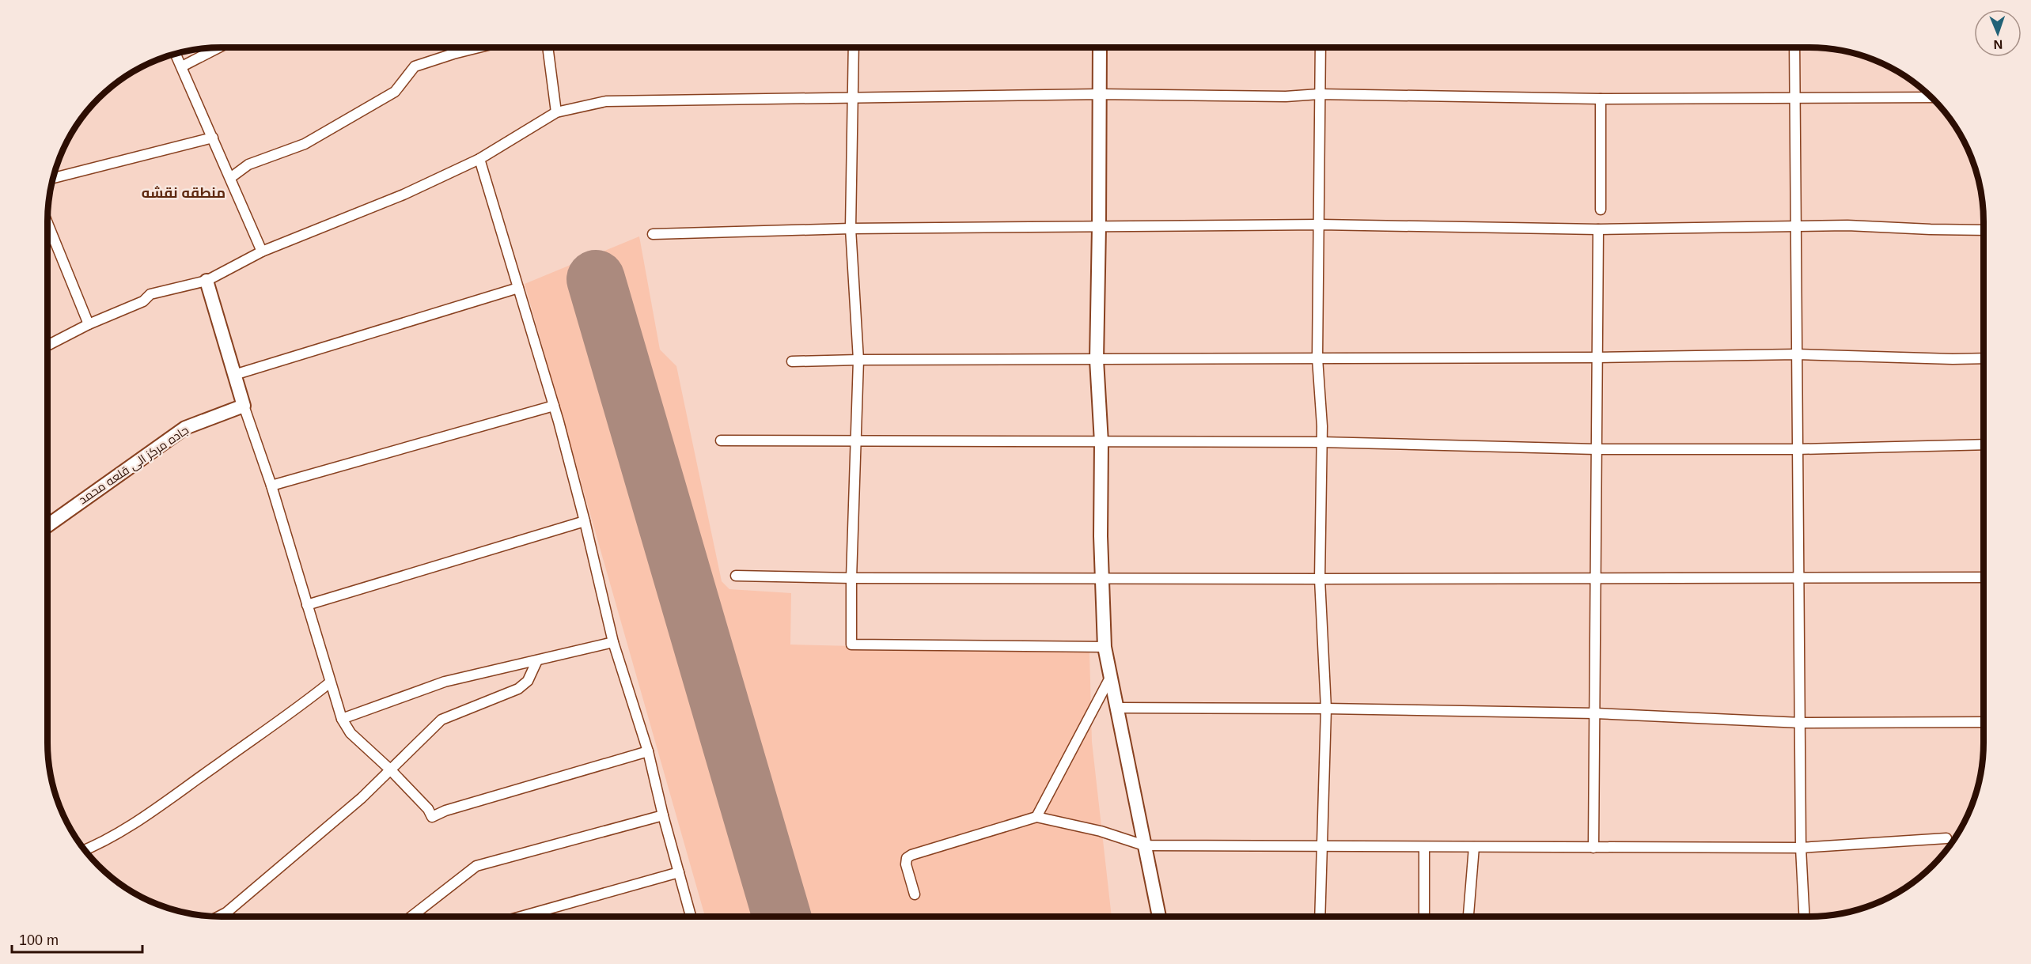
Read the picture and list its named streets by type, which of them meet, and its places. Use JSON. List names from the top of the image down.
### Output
{
  "streets": {
    "street": ["جاده مرکز الی قلعه محمد"]
  },
  "districts": ["منطقه نقشه"],
  "scale_bar": "100 m",
  "north": "bottom"
}
